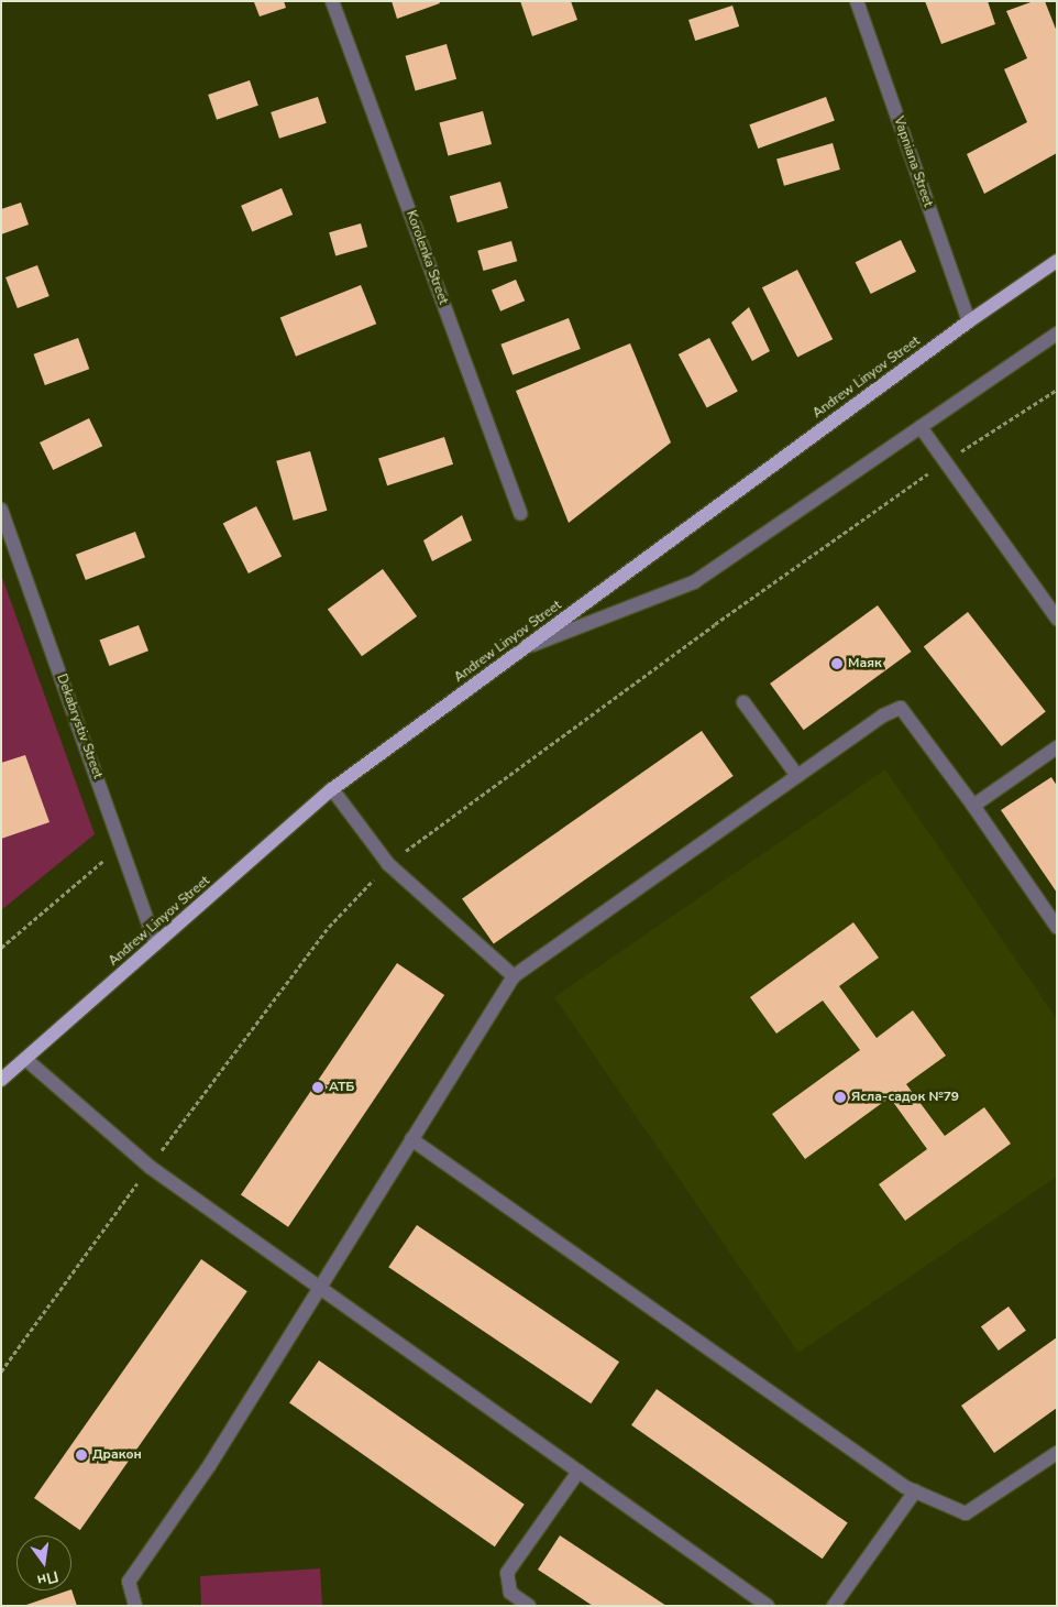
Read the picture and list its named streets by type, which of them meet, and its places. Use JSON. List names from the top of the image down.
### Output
{
  "streets": {
    "main road": ["Andrew Linyov Street"],
    "street": ["Vapniana Street", "Korolenka Street", "Dekabrystiv Street"]
  },
  "crossings": [
    ["Vapniana Street", "Andrew Linyov Street"],
    ["Andrew Linyov Street", "Dekabrystiv Street"]
  ],
  "places": [
    "Маяк",
    "АТБ",
    "Ясла-садок №79",
    "Дракон"
  ],
  "north": "bottom"
}
